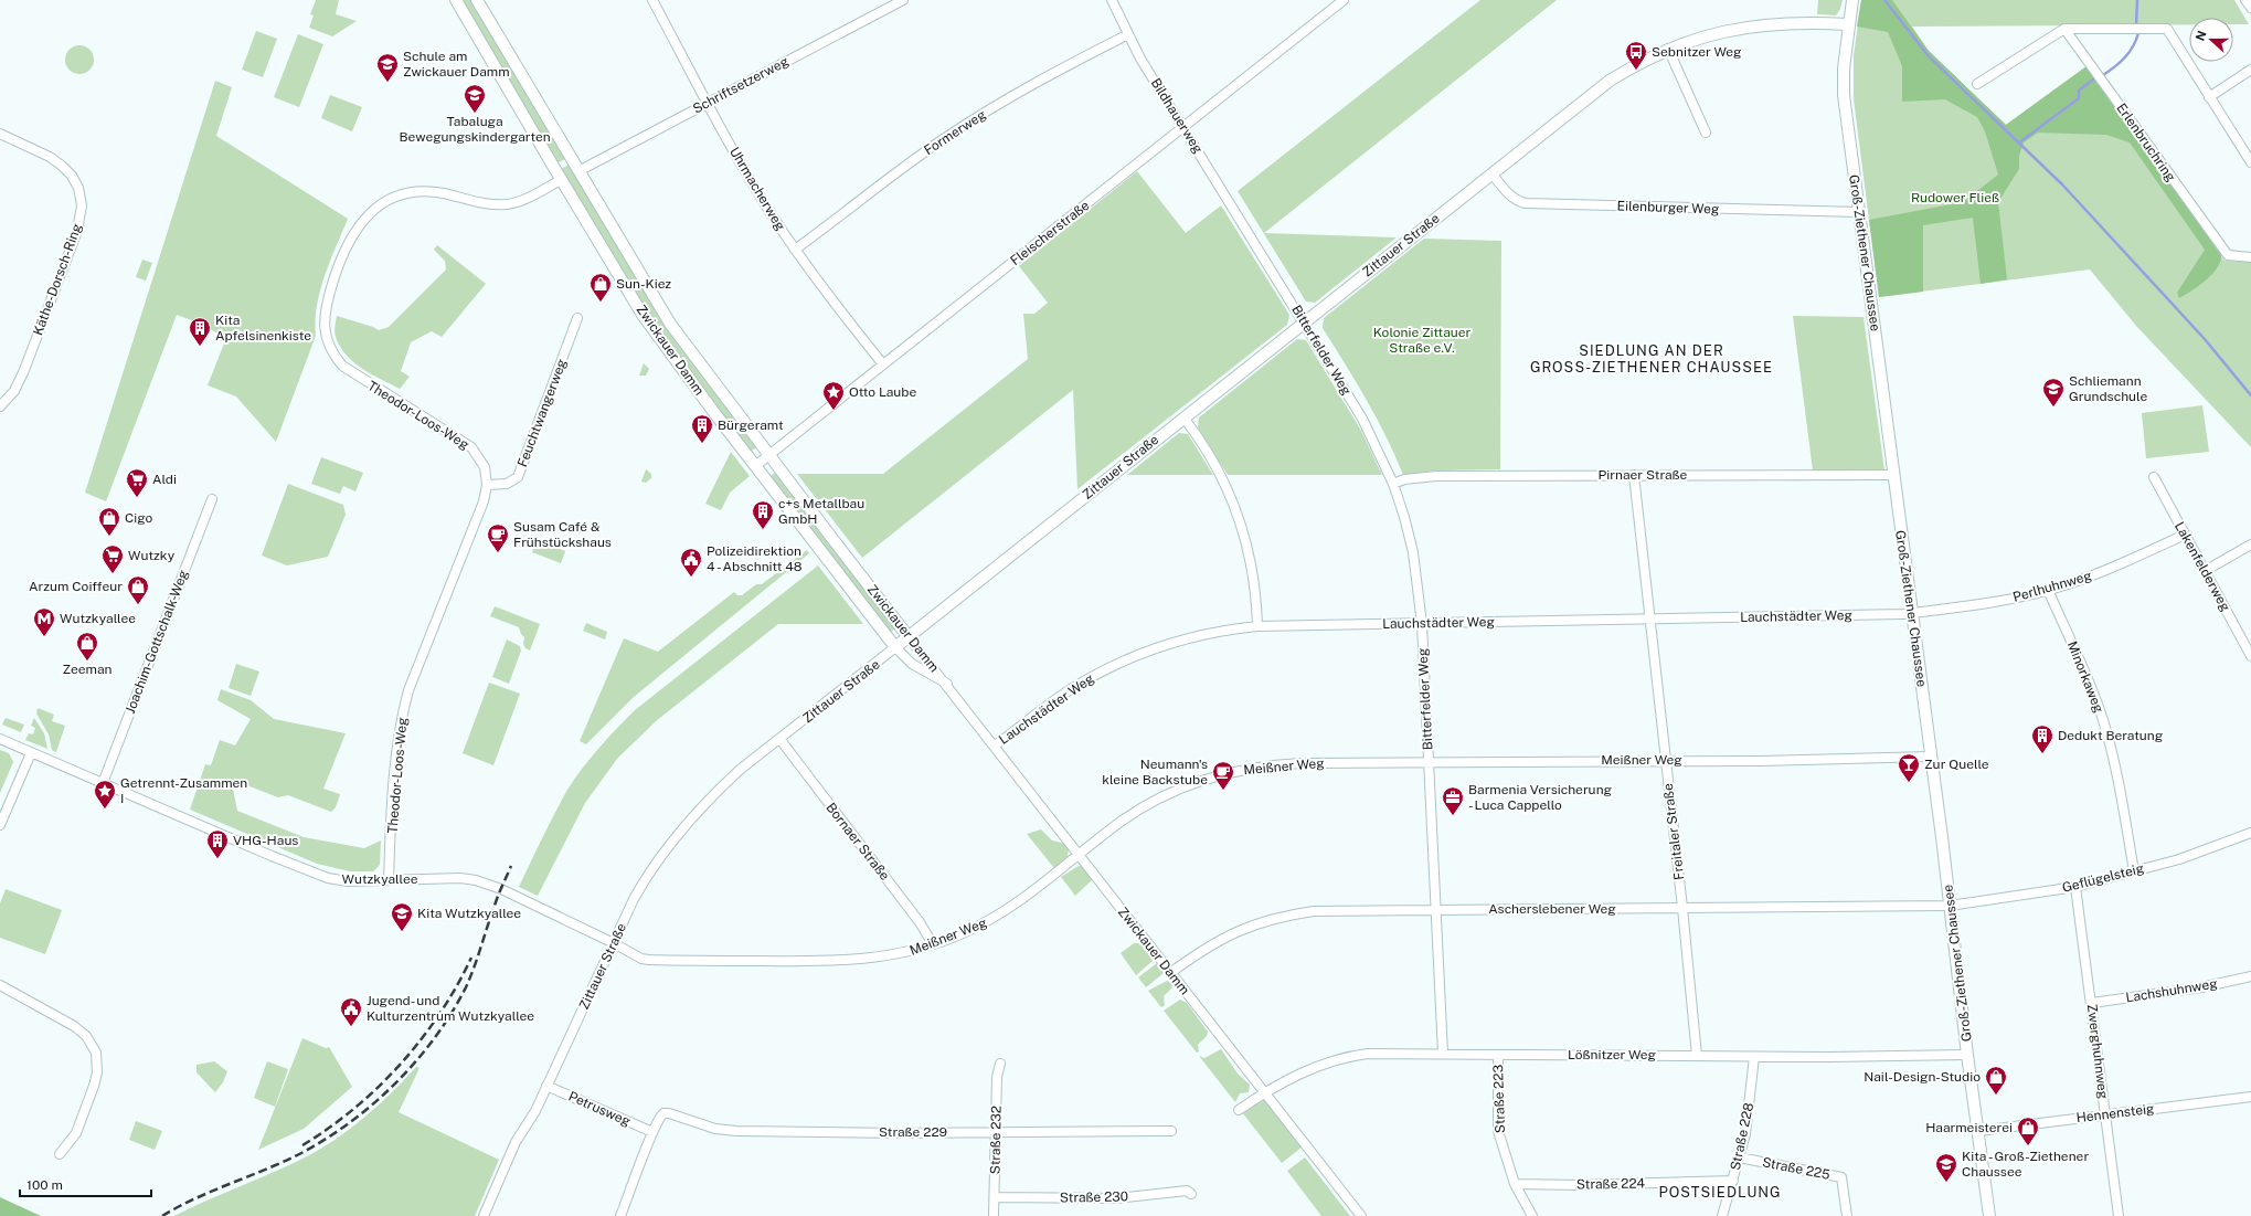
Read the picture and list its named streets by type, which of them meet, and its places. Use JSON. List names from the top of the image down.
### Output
{
  "streets": {
    "street": [
      "Schriftsetzerweg",
      "Bildhauerweg",
      "Formerweg",
      "Erlenbruchring",
      "Uhrmacherweg",
      "Eilenburger Weg",
      "Fleischerstraße",
      "Zittauer Straße",
      "Groß-Ziethener Chaussee",
      "Käthe-Dorsch-Ring",
      "Zwickauer Damm",
      "Bitterfelder Weg",
      "Feuchtwangerweg",
      "Theodor-Loos-Weg",
      "Pirnaer Straße",
      "Lakenfelderweg",
      "Perlhuhnweg",
      "Lauchstädter Weg",
      "Joachim-Gottschalk-Weg",
      "Minorkaweg",
      "Meißner Weg",
      "Freitaler Straße",
      "Bornaer Straße",
      "Geflügelsteig",
      "Wutzkyallee",
      "Ascherslebener Weg",
      "Lachshuhnweg",
      "Zwerghuhnweg",
      "Lößnitzer Weg",
      "Straße 223",
      "Petrusweg",
      "Hennensteig",
      "Straße 229",
      "Straße 228",
      "Straße 232",
      "Straße 225",
      "Straße 224",
      "Straße 230"
    ]
  },
  "crossings": [
    ["Schriftsetzerweg", "Uhrmacherweg"],
    ["Schriftsetzerweg", "Zwickauer Damm"],
    ["Bildhauerweg", "Formerweg"],
    ["Bildhauerweg", "Fleischerstraße"],
    ["Bildhauerweg", "Bitterfelder Weg"],
    ["Formerweg", "Uhrmacherweg"],
    ["Uhrmacherweg", "Fleischerstraße"],
    ["Eilenburger Weg", "Zittauer Straße"],
    ["Eilenburger Weg", "Groß-Ziethener Chaussee"],
    ["Fleischerstraße", "Zwickauer Damm"],
    ["Zittauer Straße", "Groß-Ziethener Chaussee"],
    ["Zittauer Straße", "Zwickauer Damm"],
    ["Zittauer Straße", "Bitterfelder Weg"],
    ["Zittauer Straße", "Meißner Weg"],
    ["Zittauer Straße", "Bornaer Straße"],
    ["Zittauer Straße", "Wutzkyallee"],
    ["Zittauer Straße", "Petrusweg"],
    ["Groß-Ziethener Chaussee", "Pirnaer Straße"],
    ["Groß-Ziethener Chaussee", "Perlhuhnweg"],
    ["Groß-Ziethener Chaussee", "Lauchstädter Weg"],
    ["Groß-Ziethener Chaussee", "Meißner Weg"],
    ["Groß-Ziethener Chaussee", "Geflügelsteig"],
    ["Groß-Ziethener Chaussee", "Ascherslebener Weg"],
    ["Groß-Ziethener Chaussee", "Lößnitzer Weg"],
    ["Groß-Ziethener Chaussee", "Hennensteig"],
    ["Zwickauer Damm", "Theodor-Loos-Weg"],
    ["Zwickauer Damm", "Lauchstädter Weg"],
    ["Zwickauer Damm", "Meißner Weg"],
    ["Zwickauer Damm", "Ascherslebener Weg"],
    ["Zwickauer Damm", "Lößnitzer Weg"],
    ["Bitterfelder Weg", "Pirnaer Straße"],
    ["Bitterfelder Weg", "Lauchstädter Weg"],
    ["Bitterfelder Weg", "Meißner Weg"],
    ["Bitterfelder Weg", "Ascherslebener Weg"],
    ["Bitterfelder Weg", "Lößnitzer Weg"],
    ["Feuchtwangerweg", "Theodor-Loos-Weg"],
    ["Theodor-Loos-Weg", "Wutzkyallee"],
    ["Pirnaer Straße", "Freitaler Straße"],
    ["Lakenfelderweg", "Perlhuhnweg"],
    ["Perlhuhnweg", "Lauchstädter Weg"],
    ["Perlhuhnweg", "Minorkaweg"],
    ["Lauchstädter Weg", "Freitaler Straße"],
    ["Joachim-Gottschalk-Weg", "Wutzkyallee"],
    ["Minorkaweg", "Geflügelsteig"],
    ["Meißner Weg", "Freitaler Straße"],
    ["Meißner Weg", "Bornaer Straße"],
    ["Meißner Weg", "Wutzkyallee"],
    ["Freitaler Straße", "Ascherslebener Weg"],
    ["Freitaler Straße", "Lößnitzer Weg"],
    ["Geflügelsteig", "Ascherslebener Weg"],
    ["Geflügelsteig", "Zwerghuhnweg"],
    ["Lachshuhnweg", "Zwerghuhnweg"],
    ["Zwerghuhnweg", "Hennensteig"],
    ["Lößnitzer Weg", "Straße 223"],
    ["Lößnitzer Weg", "Straße 228"],
    ["Straße 223", "Straße 224"],
    ["Petrusweg", "Straße 229"],
    ["Straße 229", "Straße 232"],
    ["Straße 228", "Straße 225"],
    ["Straße 228", "Straße 224"],
    ["Straße 232", "Straße 230"]
  ],
  "districts": ["SIEDLUNG AN DER GROSS-ZIETHENER CHAUSSEE", "POSTSIEDLUNG"],
  "parks": ["Rudower Fließ", "Kolonie Zittauer Straße e.V."],
  "places": {
    "bus stop": ["Sebnitzer Weg"],
    "school or university": [
      "Schule am Zwickauer Damm",
      "Tabaluga Bewegungskindergarten",
      "Schliemann Grundschule",
      "Kita Wutzkyallee",
      "Kita - Groß-Ziethener Chaussee"
    ],
    "shop": [
      "Sun-Kiez",
      "Cigo",
      "Arzum Coiffeur",
      "Zeeman",
      "Nail-Design-Studio",
      "Haarmeisterei"
    ],
    "building": [
      "Kita Apfelsinenkiste",
      "Bürgeramt",
      "c+s Metallbau GmbH",
      "Dedukt Beratung",
      "VHG-Haus"
    ],
    "place": ["Otto Laube", "Getrennt-Zusammen I"],
    "supermarket": ["Aldi", "Wutzky"],
    "cafe": ["Susam Café & Frühstückshaus", "Neumann's kleine Backstube"],
    "public building": ["Polizeidirektion 4 - Abschnitt 48", "Jugend- und Kulturzentrum Wutzkyallee"],
    "metro station": ["Wutzkyallee"],
    "bar": ["Zur Quelle"],
    "office": ["Barmenia Versicherung - Luca Cappello"]
  },
  "scale_bar": "100 m",
  "north": "left"
}
